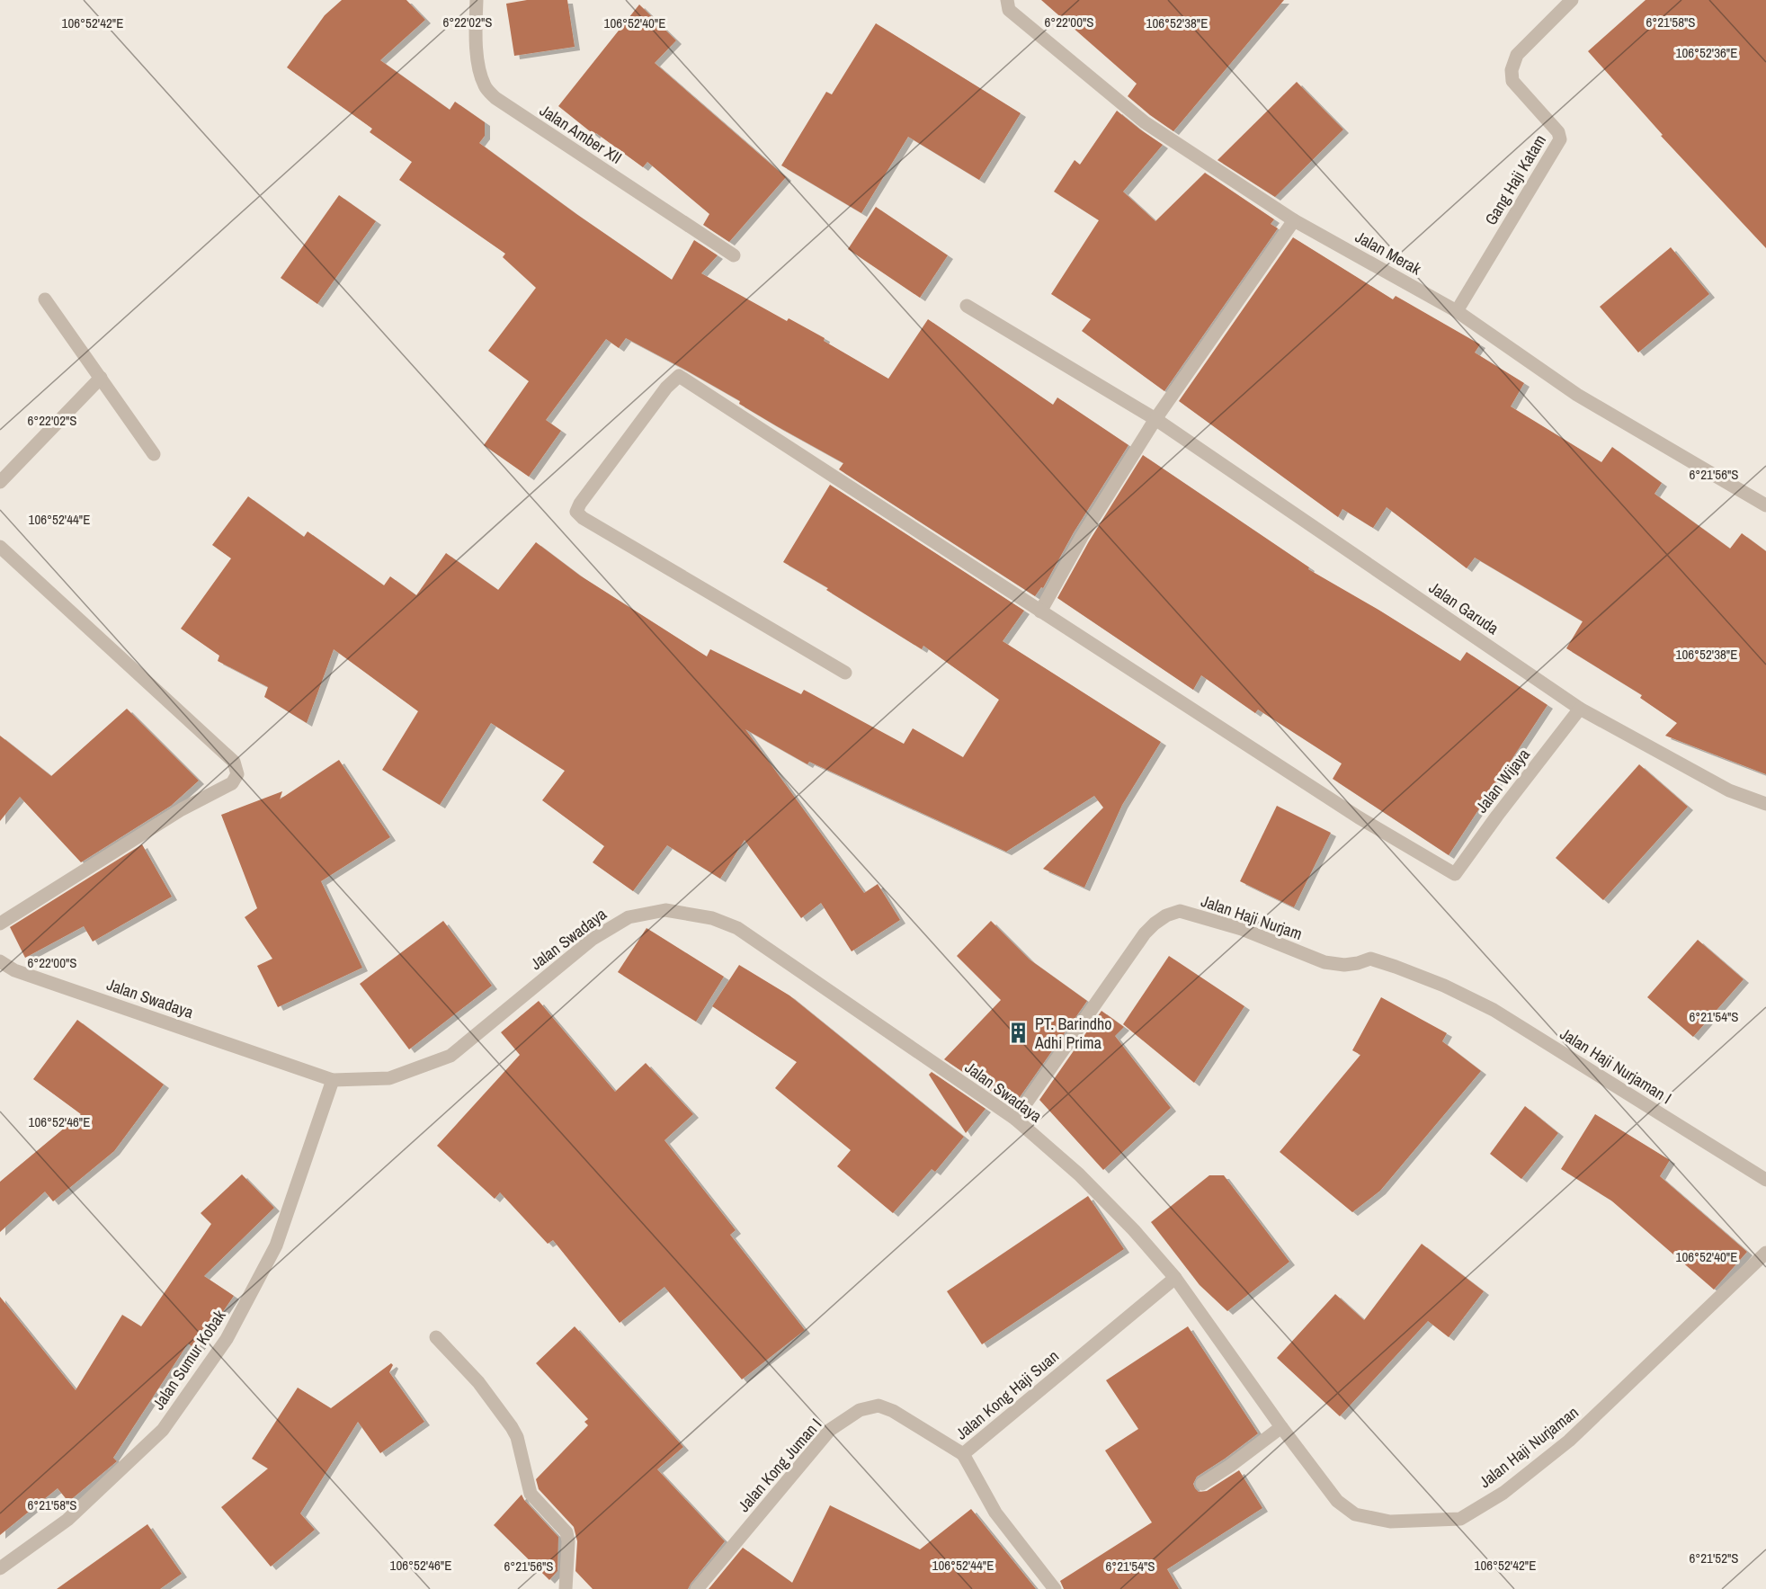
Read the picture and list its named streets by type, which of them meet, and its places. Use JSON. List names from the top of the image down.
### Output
{
  "streets": {
    "street": [
      "Jalan Amber XII",
      "Gang Haji Katam",
      "Jalan Merak",
      "Jalan Garuda",
      "Jalan Wijaya",
      "Jalan Haji Nurjam",
      "Jalan Swadaya",
      "Jalan Haji Nurjaman I",
      "Jalan Sumur Kobak",
      "Jalan Kong Haji Suan",
      "Jalan Haji Nurjaman",
      "Jalan Kong Juman I"
    ]
  },
  "crossings": [
    ["Gang Haji Katam", "Jalan Merak"],
    ["Jalan Garuda", "Jalan Wijaya"],
    ["Jalan Haji Nurjam", "Jalan Swadaya"],
    ["Jalan Haji Nurjam", "Jalan Haji Nurjaman I"],
    ["Jalan Swadaya", "Jalan Sumur Kobak"],
    ["Jalan Swadaya", "Jalan Kong Haji Suan"],
    ["Jalan Swadaya", "Jalan Haji Nurjaman"],
    ["Jalan Kong Haji Suan", "Jalan Haji Nurjaman"],
    ["Jalan Kong Haji Suan", "Jalan Kong Juman I"]
  ],
  "places": {
    "building": ["PT. Barindho Adhi Prima"]
  },
  "coordinates": [
    "6°22'02\"S",
    "6°22'00\"S",
    "6°21'58\"S",
    "106°52'42\"E",
    "106°52'40\"E",
    "106°52'38\"E",
    "106°52'36\"E",
    "6°21'56\"S",
    "106°52'44\"E",
    "6°21'54\"S",
    "106°52'46\"E",
    "6°21'52\"S"
  ]
}
